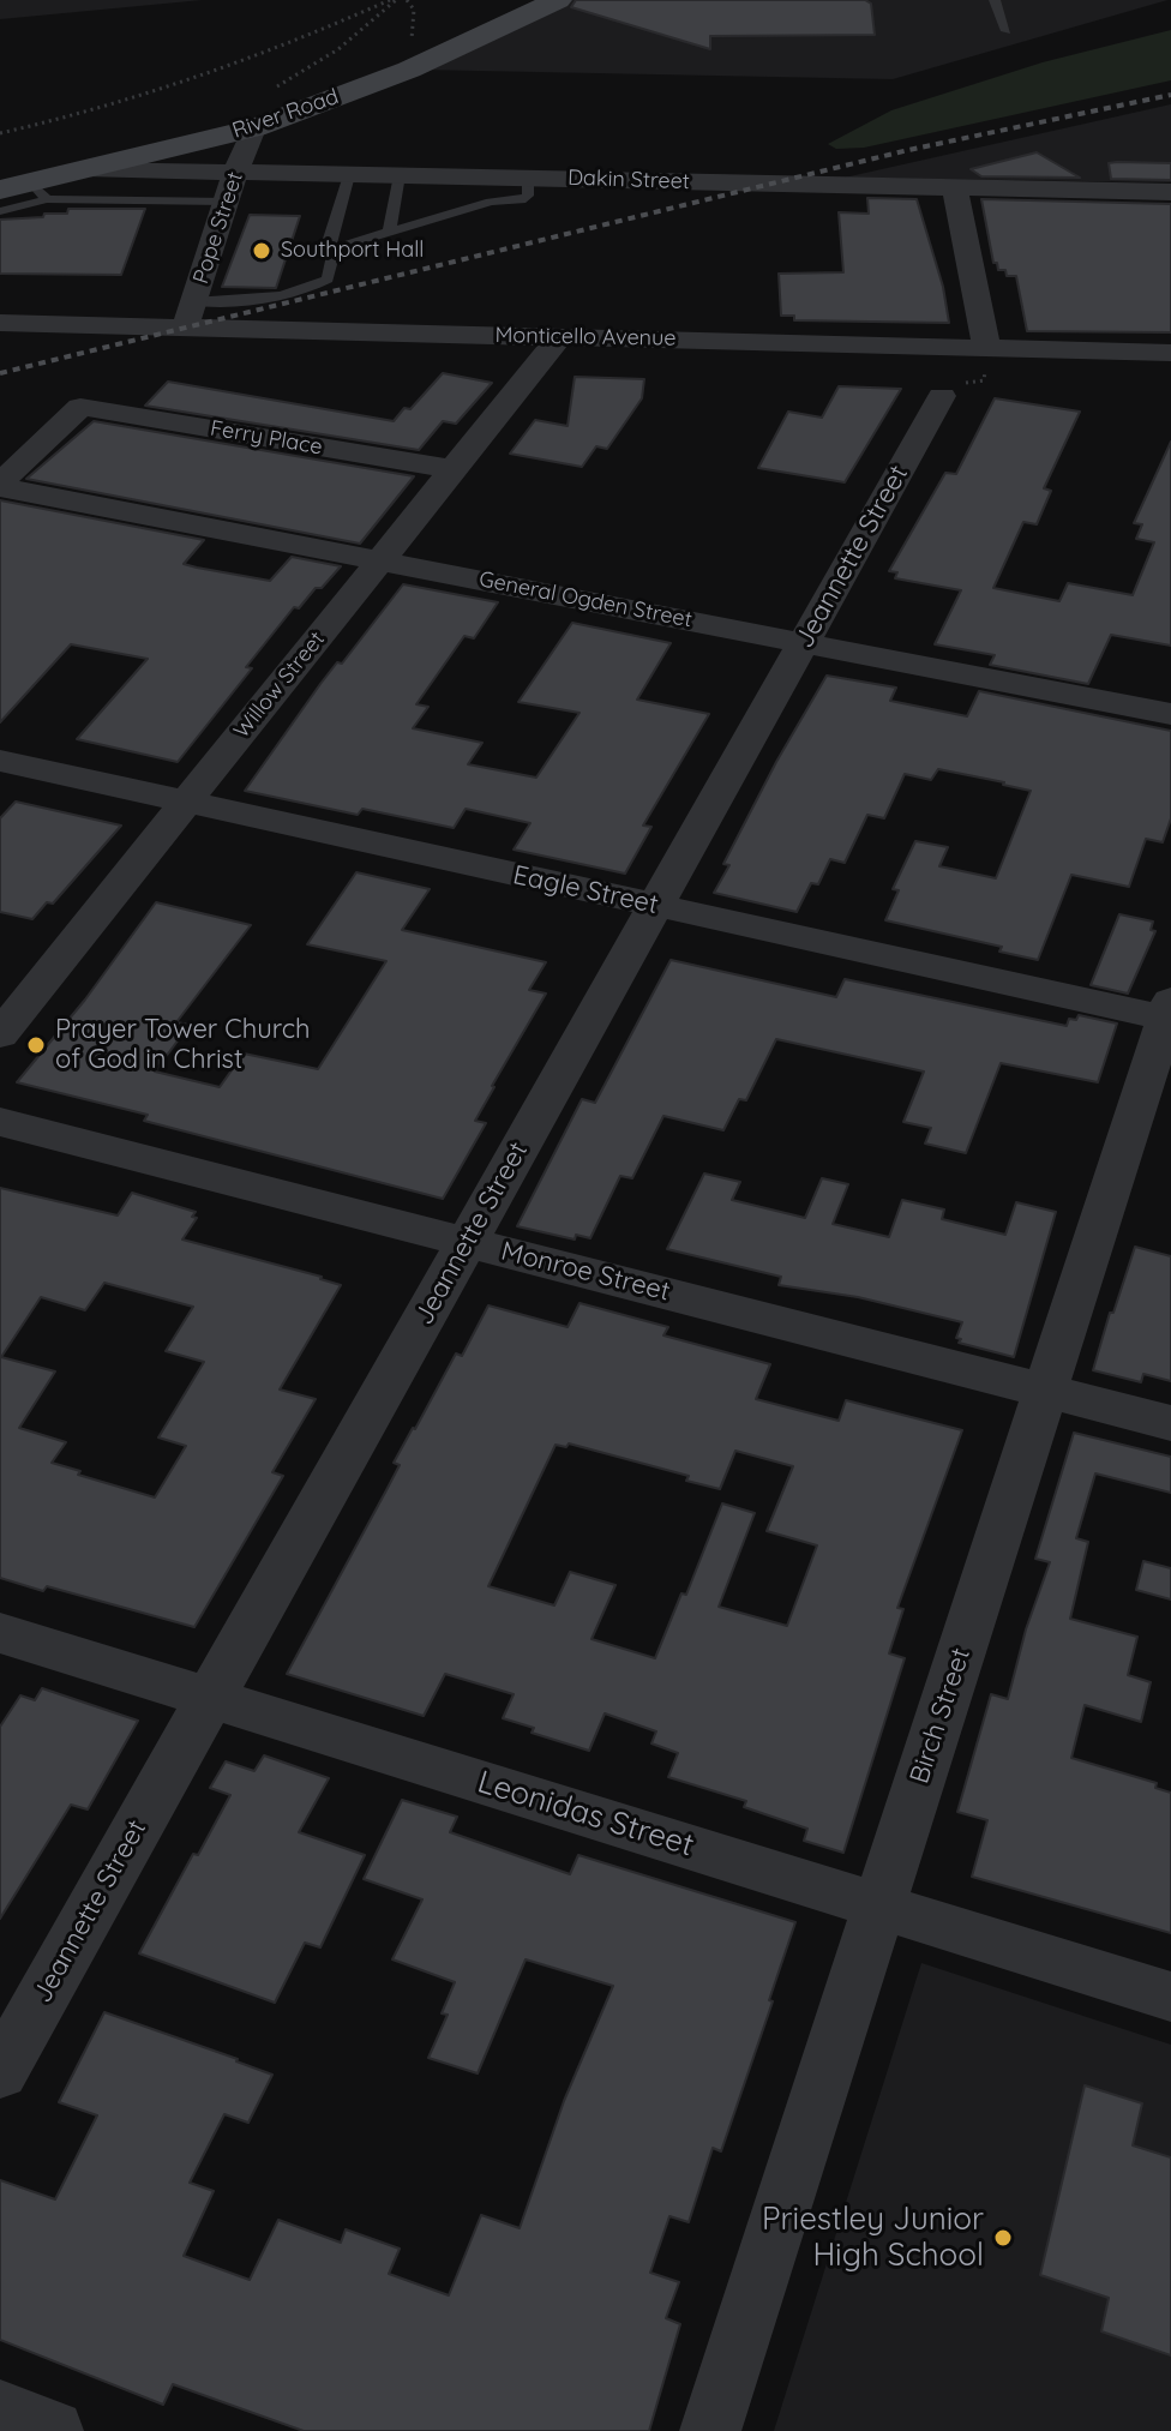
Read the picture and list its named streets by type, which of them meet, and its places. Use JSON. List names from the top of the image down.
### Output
{
  "streets": {
    "main road": ["River Road"],
    "street": [
      "Dakin Street",
      "Pope Street",
      "Monticello Avenue",
      "Ferry Place",
      "Jeannette Street",
      "General Ogden Street",
      "Willow Street",
      "Eagle Street",
      "Monroe Street",
      "Birch Street",
      "Leonidas Street"
    ]
  },
  "crossings": [
    ["River Road", "Dakin Street"],
    ["River Road", "Pope Street"],
    ["Dakin Street", "Pope Street"],
    ["Pope Street", "Monticello Avenue"],
    ["Monticello Avenue", "Willow Street"],
    ["Ferry Place", "General Ogden Street"],
    ["Ferry Place", "Willow Street"],
    ["Jeannette Street", "General Ogden Street"],
    ["Jeannette Street", "Eagle Street"],
    ["Jeannette Street", "Monroe Street"],
    ["Jeannette Street", "Leonidas Street"],
    ["General Ogden Street", "Willow Street"],
    ["Willow Street", "Eagle Street"],
    ["Eagle Street", "Birch Street"],
    ["Monroe Street", "Birch Street"],
    ["Birch Street", "Leonidas Street"]
  ],
  "places": ["Southport Hall", "Prayer Tower Church of God in Christ", "Priestley Junior High School"]
}
